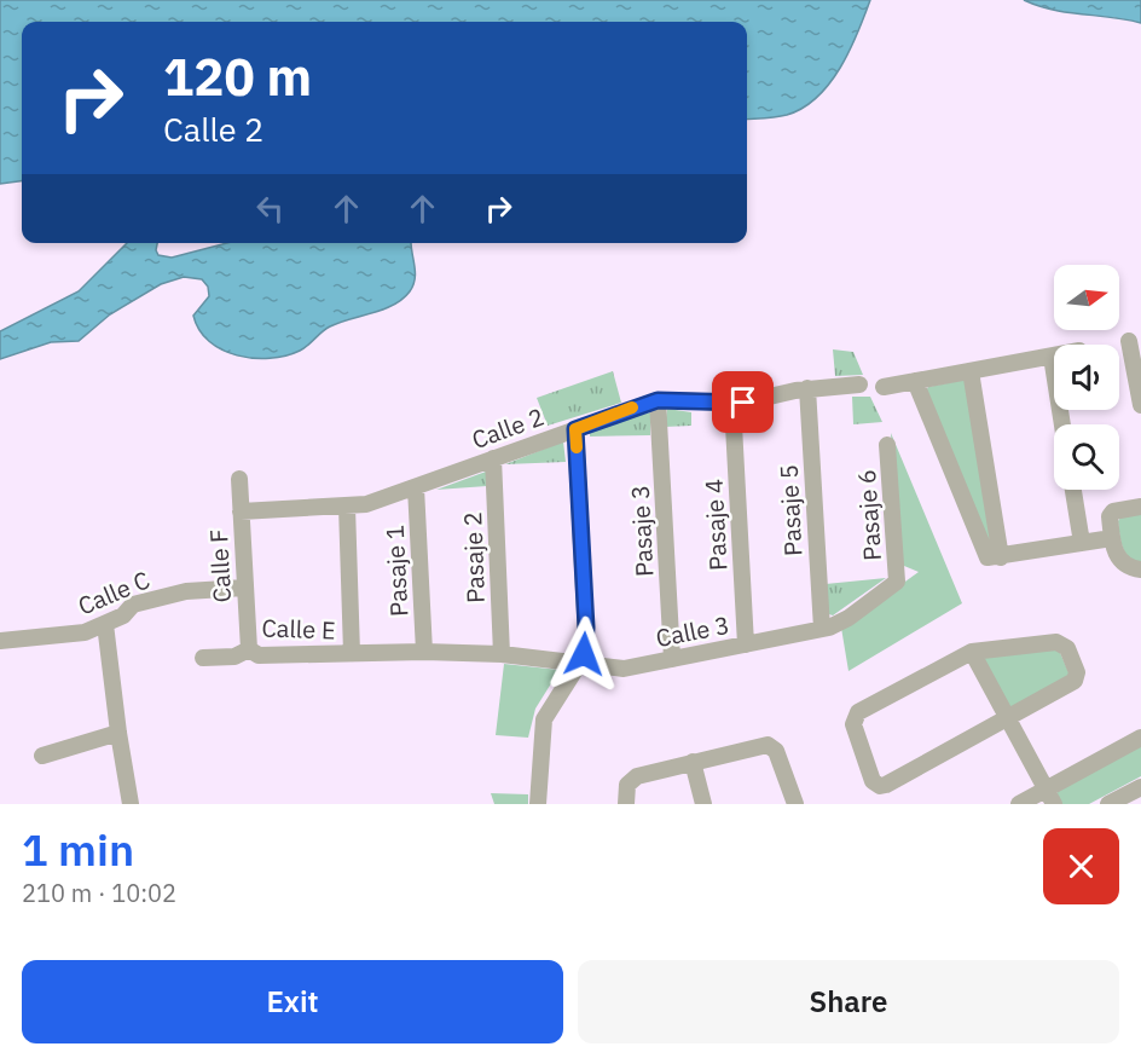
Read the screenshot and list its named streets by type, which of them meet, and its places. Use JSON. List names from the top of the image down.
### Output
{
  "streets": {
    "street": [
      "Calle 2",
      "Pasaje 5",
      "Pasaje 6",
      "Pasaje 4",
      "Pasaje 3",
      "Pasaje 2",
      "Calle F",
      "Pasaje 1",
      "Calle C",
      "Calle E",
      "Calle 3"
    ]
  },
  "crossings": [
    ["Calle 2", "Pasaje 5"],
    ["Calle 2", "Pasaje 4"],
    ["Calle 2", "Pasaje 3"],
    ["Calle 2", "Pasaje 2"],
    ["Calle 2", "Pasaje 1"],
    ["Pasaje 5", "Calle 3"],
    ["Pasaje 6", "Calle 3"],
    ["Pasaje 4", "Calle 3"],
    ["Pasaje 3", "Calle 3"],
    ["Pasaje 2", "Calle 3"],
    ["Calle F", "Calle C"],
    ["Calle F", "Calle E"],
    ["Pasaje 1", "Calle 3"],
    ["Calle E", "Calle 3"]
  ],
  "north": "right",
  "page": {
    "turn": ["120 m", "Calle 2"],
    "heading": ["1 min", "210 m · 10:02"],
    "buttons": ["Exit", "Share"]
  }
}
